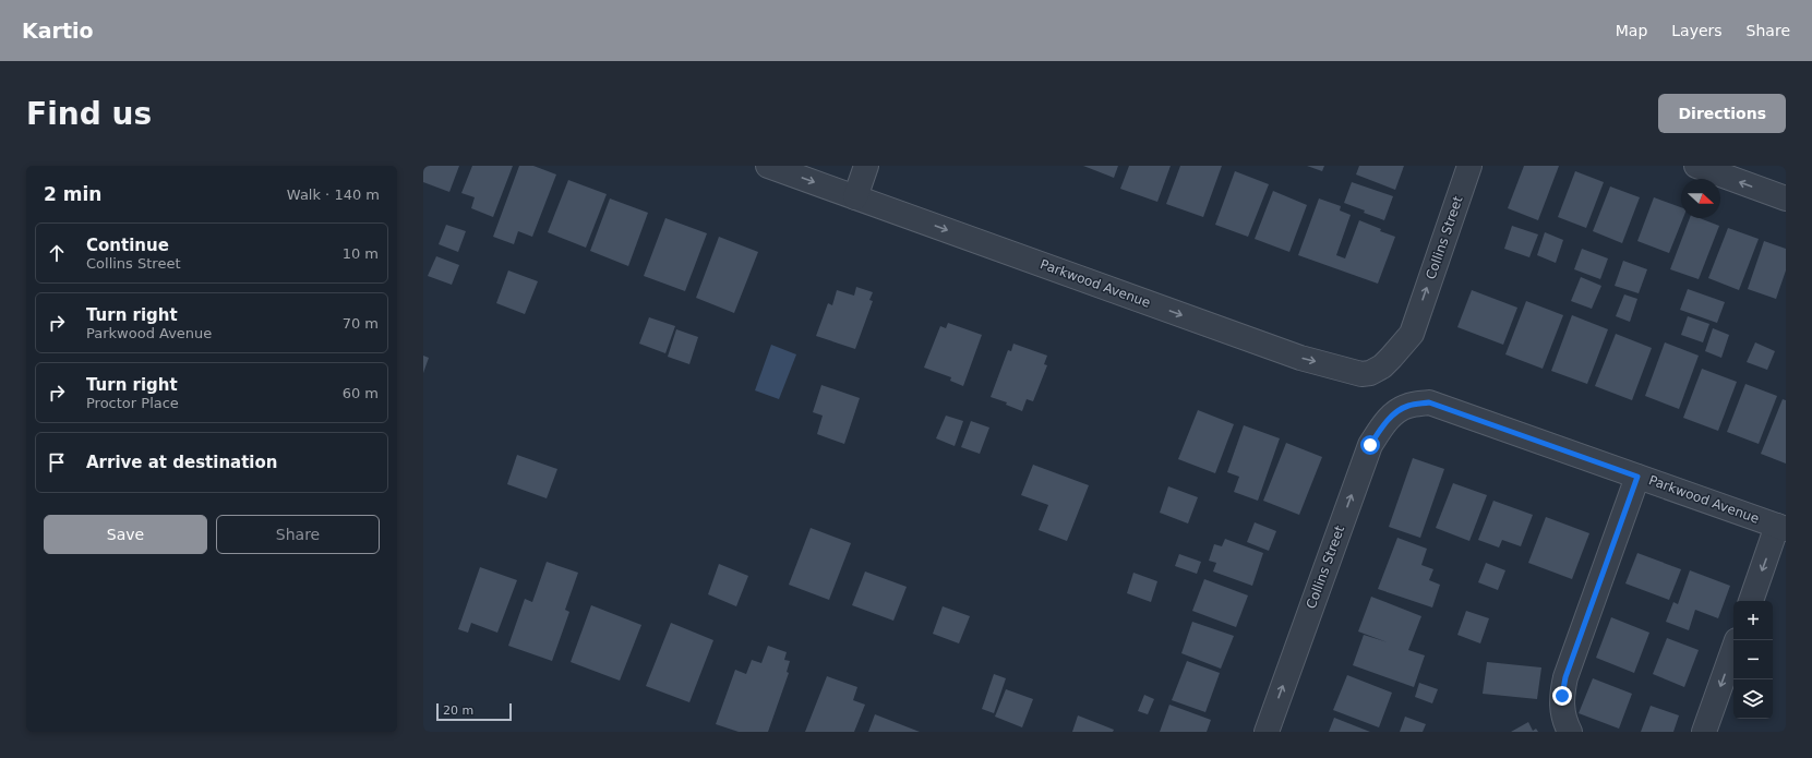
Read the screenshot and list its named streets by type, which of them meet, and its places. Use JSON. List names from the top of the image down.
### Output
{
  "streets": {
    "street": ["Collins Street", "Parkwood Avenue"]
  },
  "crossings": [
    ["Collins Street", "Parkwood Avenue"]
  ],
  "one_way": ["Collins Street", "Parkwood Avenue"],
  "scale_bar": "20 m",
  "north": "right",
  "page": {
    "header": "Kartio",
    "nav": ["Map", "Layers", "Share"],
    "buttons": [
      "Directions",
      ["Save", "Share"]
    ],
    "title": "Find us",
    "heading": ["2 min", "Walk · 140 m"],
    "list": [
      ["Continue", "Collins Street", "10 m"],
      ["Turn right", "Parkwood Avenue", "70 m"],
      ["Turn right", "Proctor Place", "60 m"],
      "Arrive at destination"
    ],
    "map_buttons": ["+", "−"],
    "scale": "20 m"
  }
}
